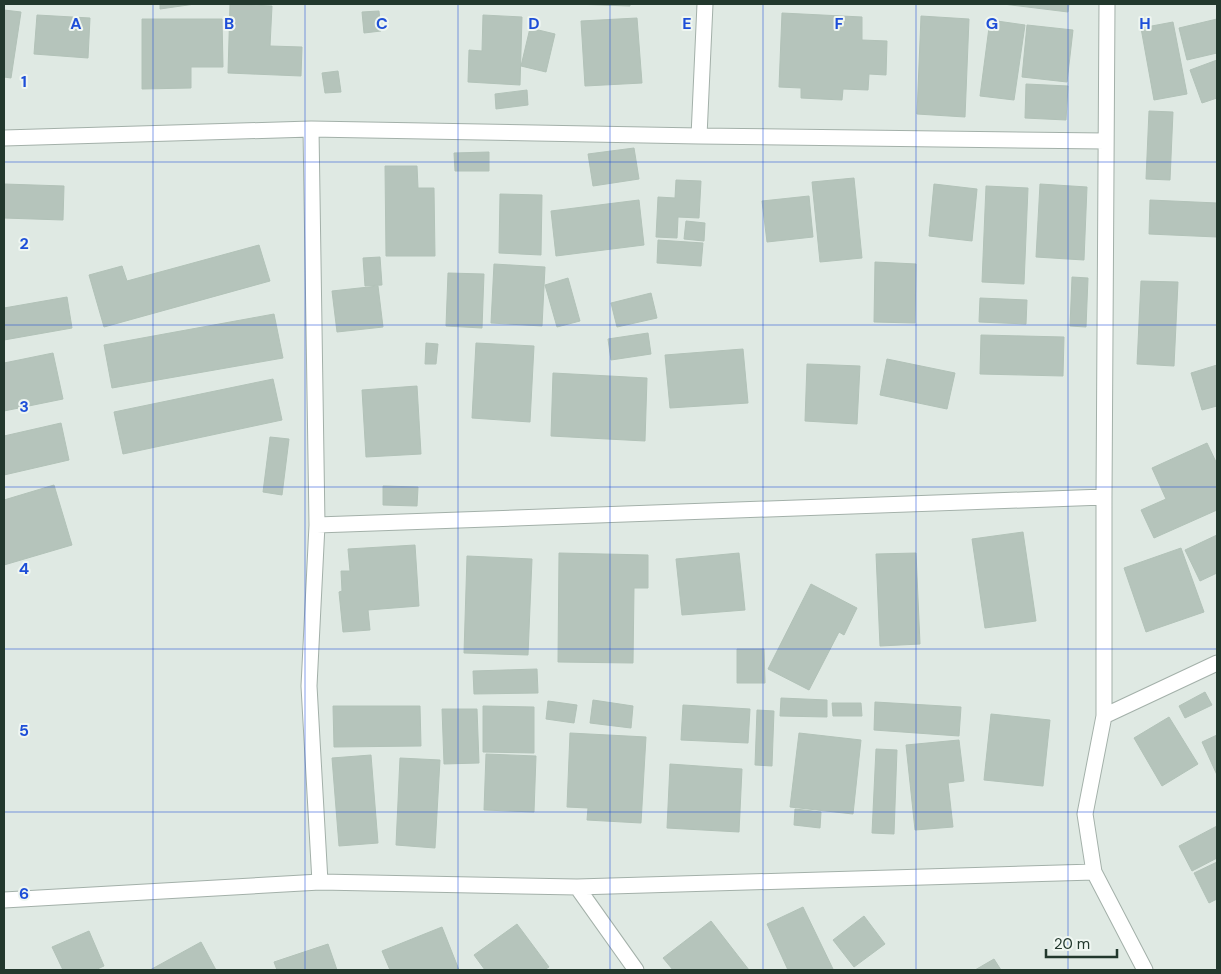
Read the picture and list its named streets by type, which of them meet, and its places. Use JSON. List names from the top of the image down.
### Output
{
  "scale_bar": "20 m",
  "grid": {
    "columns": [
      "A",
      "B",
      "C",
      "D",
      "E",
      "F",
      "G",
      "H"
    ],
    "rows": [
      "1",
      "2",
      "3",
      "4",
      "5",
      "6"
    ]
  }
}
